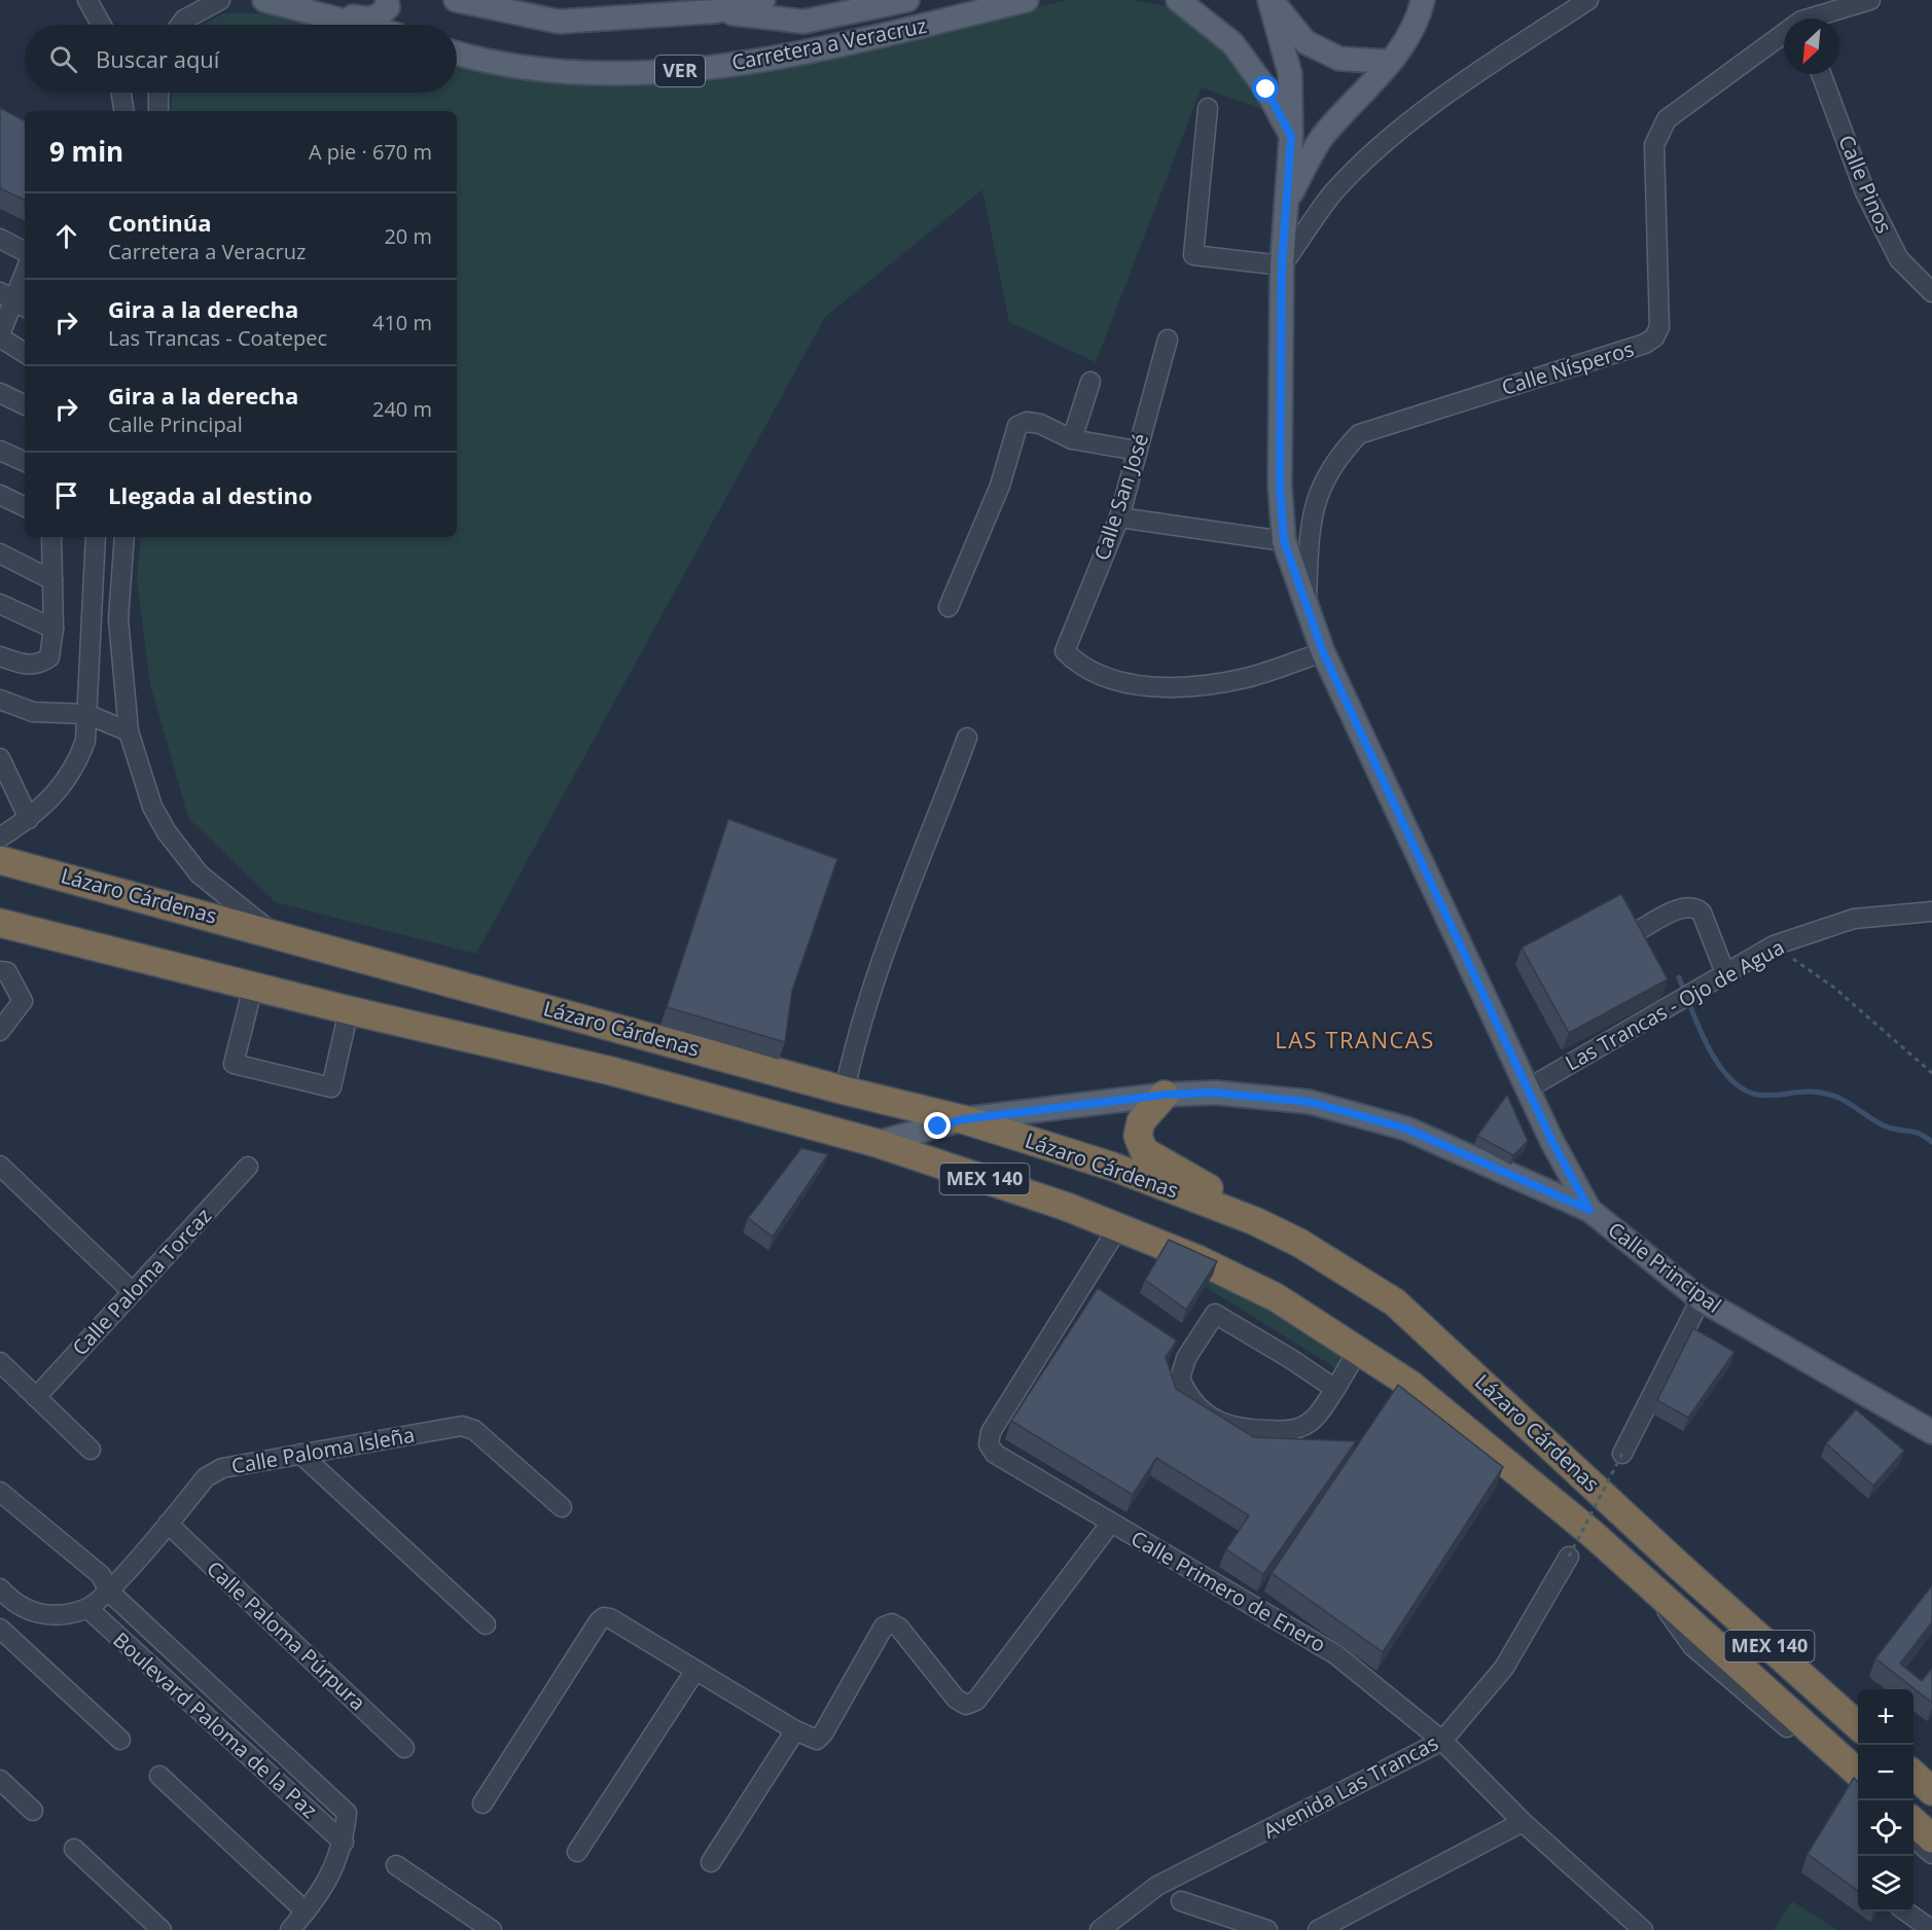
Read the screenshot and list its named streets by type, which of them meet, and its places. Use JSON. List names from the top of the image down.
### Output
{
  "streets": {
    "highway": ["Lázaro Cárdenas", "MEX 140"],
    "main road": ["Carretera a Veracruz", "VER", "Calle Principal"],
    "street": [
      "Calle Pinos",
      "Calle Nísperos",
      "Calle San José",
      "Las Trancas - Ojo de Agua",
      "Calle Paloma Torcaz",
      "Calle Paloma Isleña",
      "Calle Primero de Enero",
      "Calle Paloma Púrpura",
      "Boulevard Paloma de la Paz",
      "Avenida Las Trancas"
    ]
  },
  "crossings": [
    ["Lázaro Cárdenas", "Calle Principal"],
    ["Lázaro Cárdenas", "Calle Primero de Enero"],
    ["Calle Paloma Isleña", "Calle Paloma Púrpura"],
    ["Calle Paloma Isleña", "Boulevard Paloma de la Paz"],
    ["Calle Primero de Enero", "Avenida Las Trancas"]
  ],
  "districts": ["LAS TRANCAS"],
  "north": "bottom left",
  "page": {
    "search": "Buscar aquí",
    "heading": ["9 min", "A pie · 670 m"],
    "list": [
      ["Continúa", "Carretera a Veracruz", "20 m"],
      ["Gira a la derecha", "Las Trancas - Coatepec", "410 m"],
      ["Gira a la derecha", "Calle Principal", "240 m"],
      "Llegada al destino"
    ],
    "map_buttons": ["+", "−"]
  }
}
